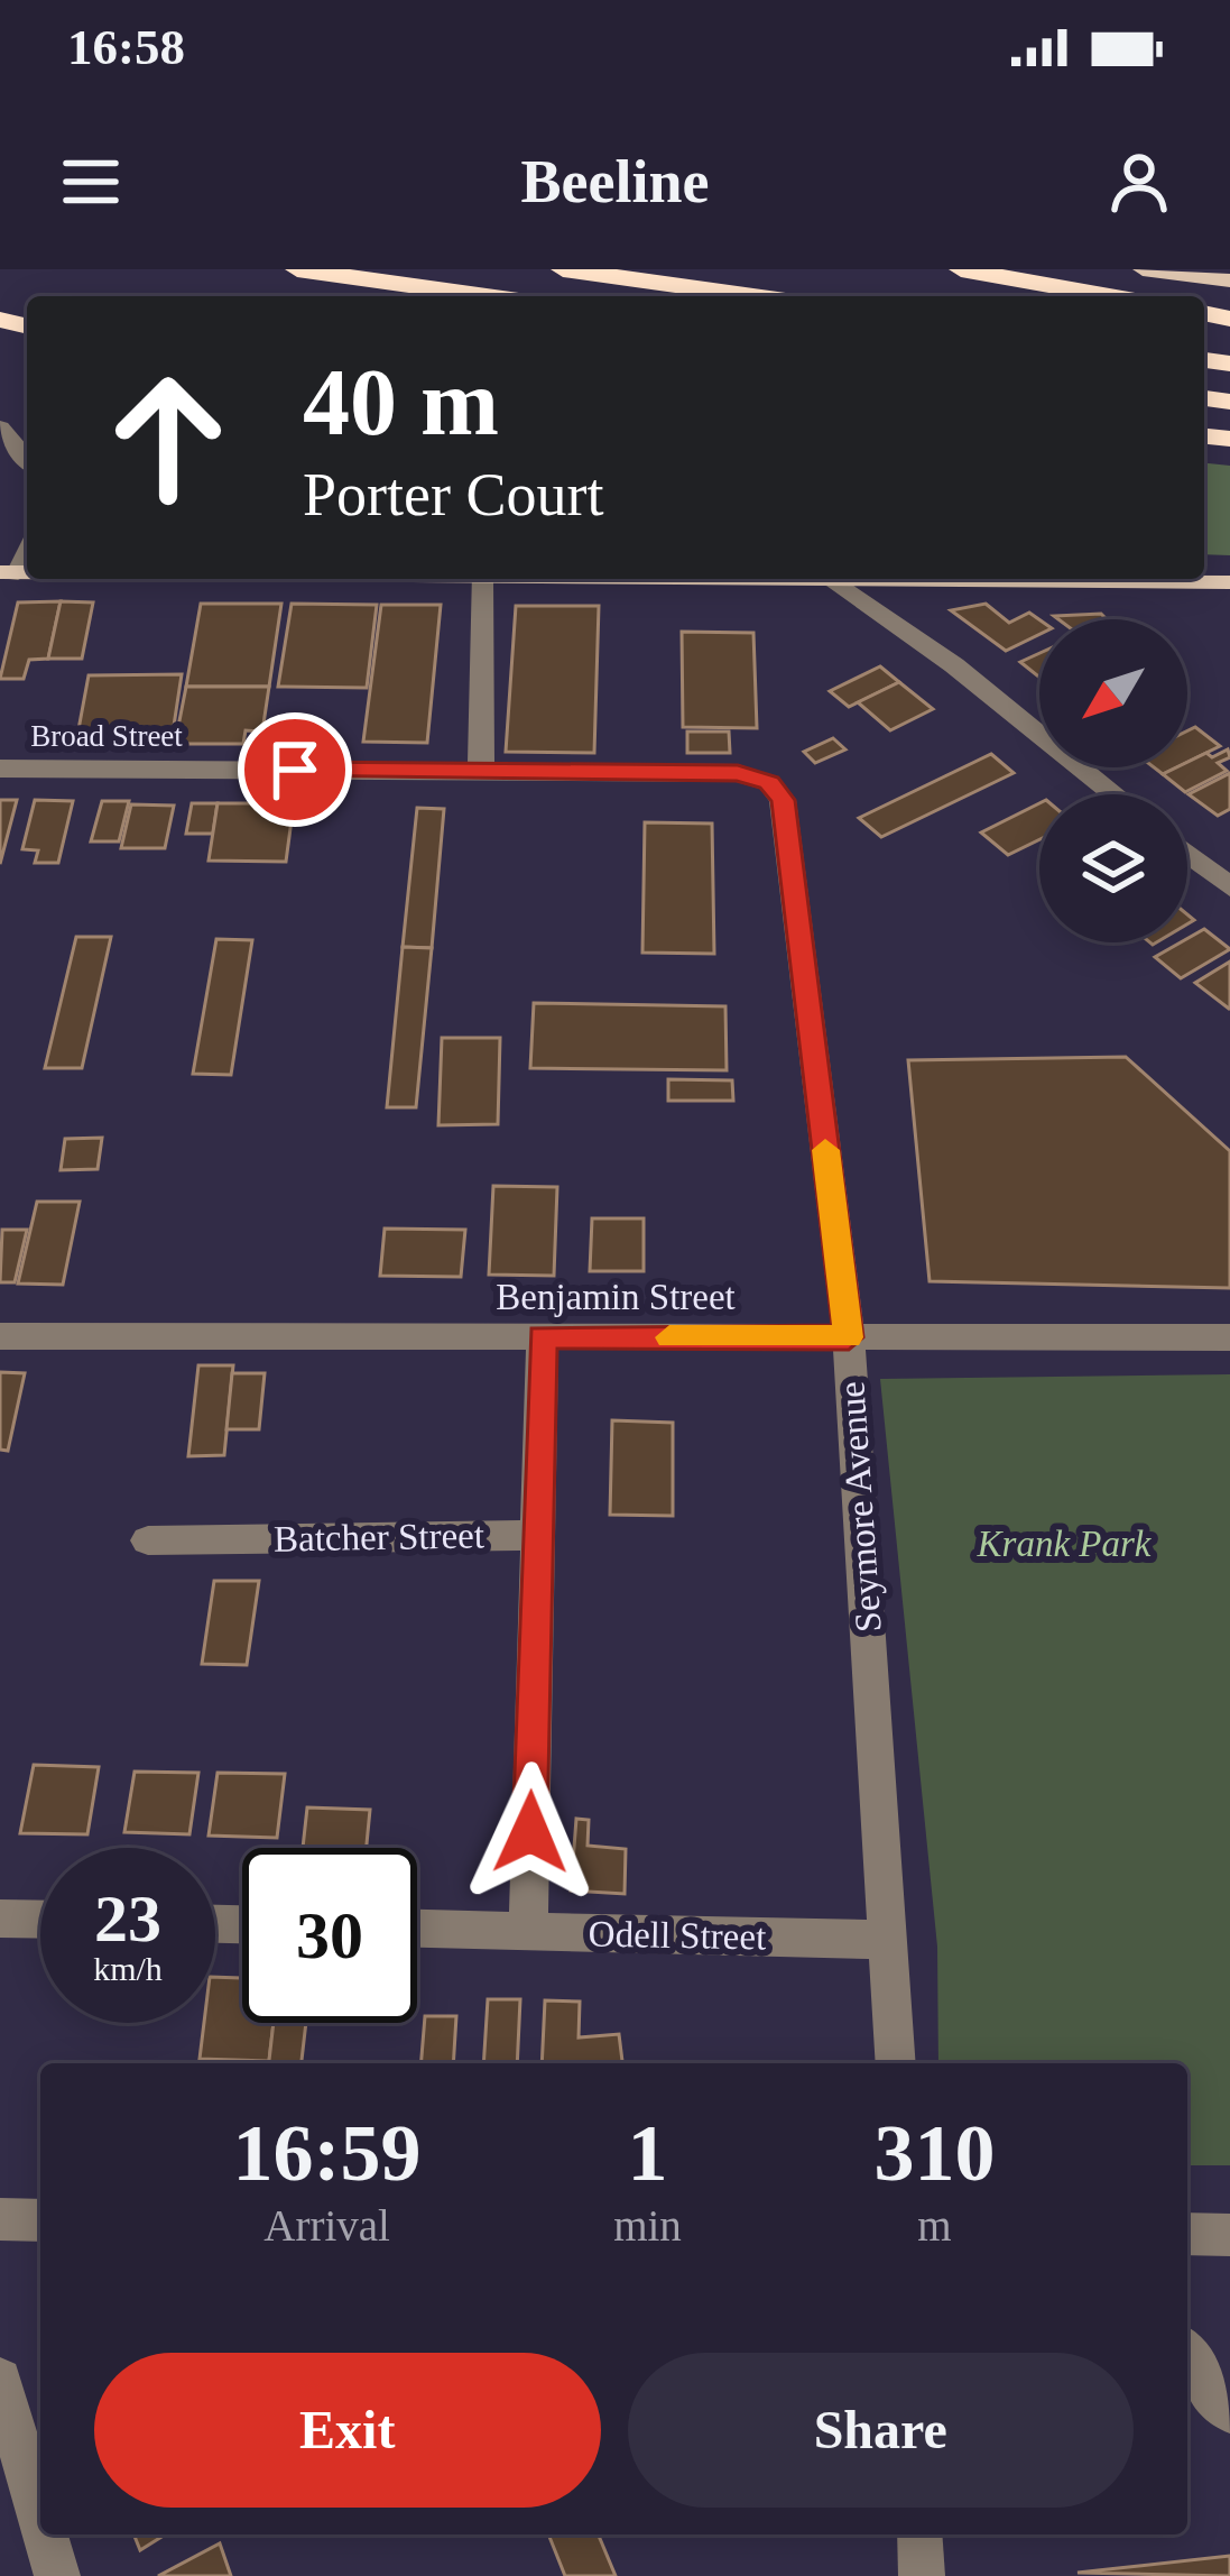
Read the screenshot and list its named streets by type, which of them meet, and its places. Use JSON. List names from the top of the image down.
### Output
{
  "streets": {
    "street": [
      "Broad Street",
      "Benjamin Street",
      "Seymore Avenue",
      "Batcher Street",
      "Odell Street"
    ]
  },
  "crossings": [
    ["Broad Street", "Seymore Avenue"],
    ["Benjamin Street", "Seymore Avenue"],
    ["Seymore Avenue", "Odell Street"],
    ["Batcher Street", "Odell Street"]
  ],
  "parks": ["Krank Park"],
  "north": "bottom left",
  "page": {
    "status": "16:58",
    "header": "Beeline",
    "turn": ["40 m", "Porter Court"],
    "speed": "23 km/h",
    "limit": "30",
    "eta": [
      "16:59",
      "Arrival",
      "1",
      "min",
      "310",
      "m"
    ],
    "buttons": ["Exit", "Share"]
  }
}
